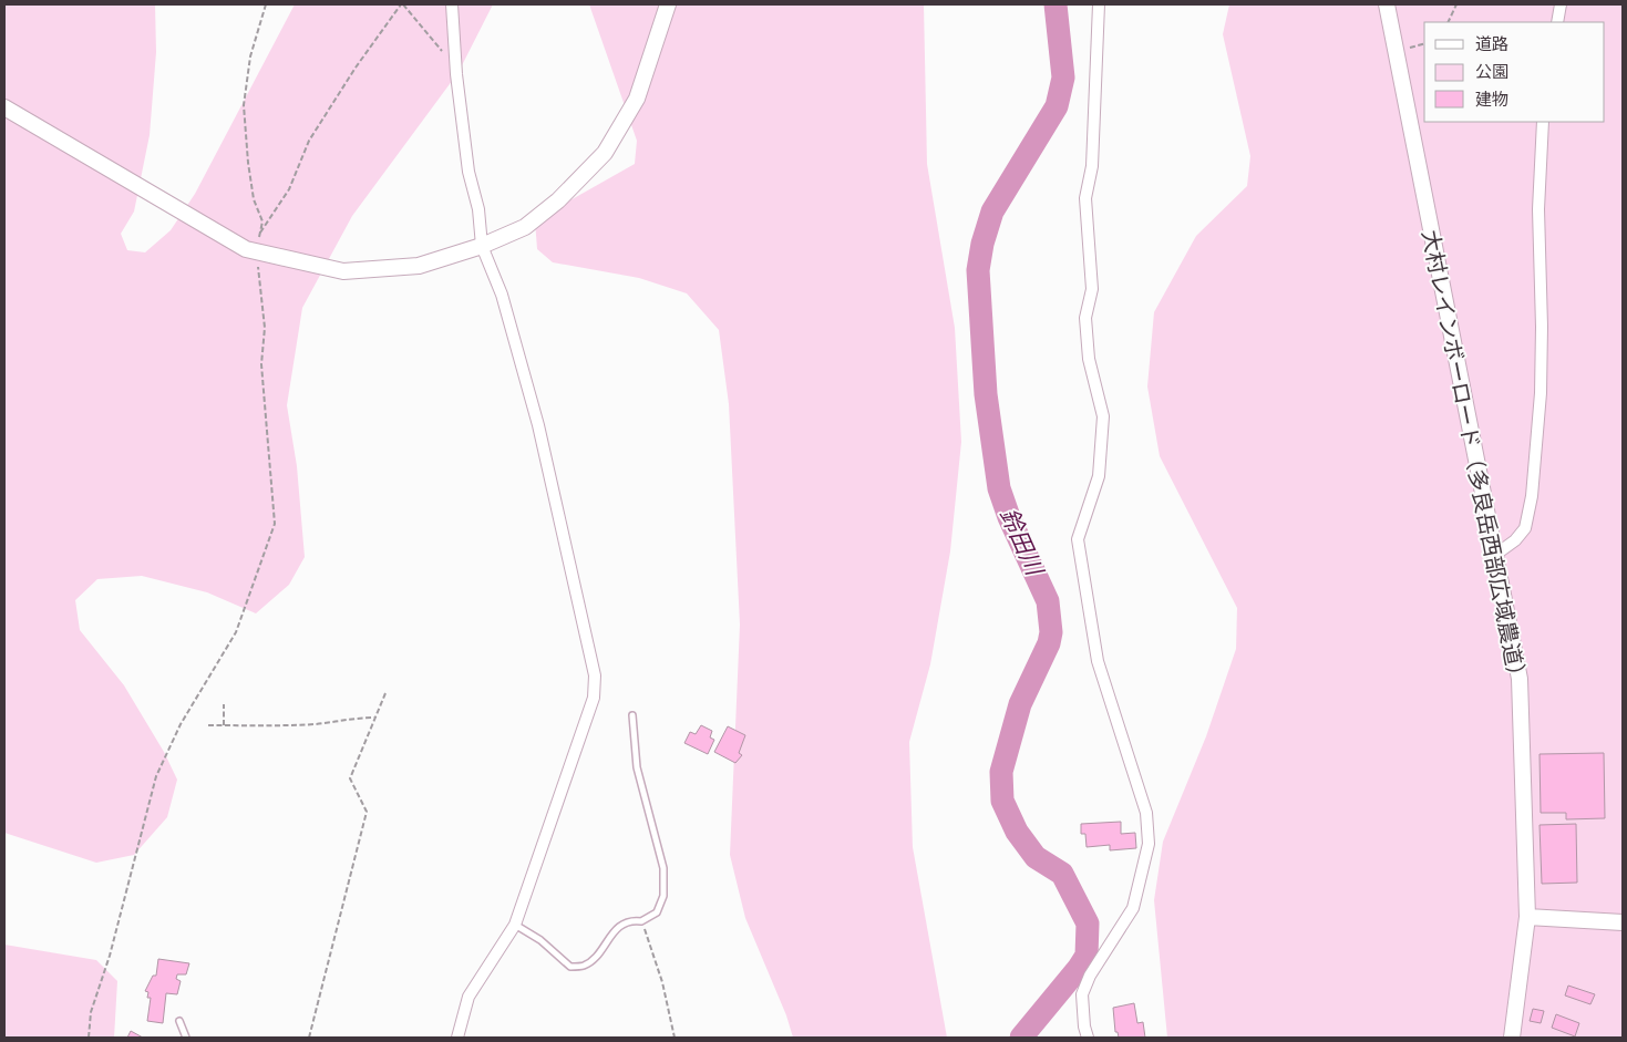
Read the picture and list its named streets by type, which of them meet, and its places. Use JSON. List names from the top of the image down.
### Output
{
  "streets": {
    "street": ["大村レインボーロード（多良岳西部広域農道）"]
  },
  "water": ["鈴田川"],
  "legend": ["道路", "公園", "建物"]
}
